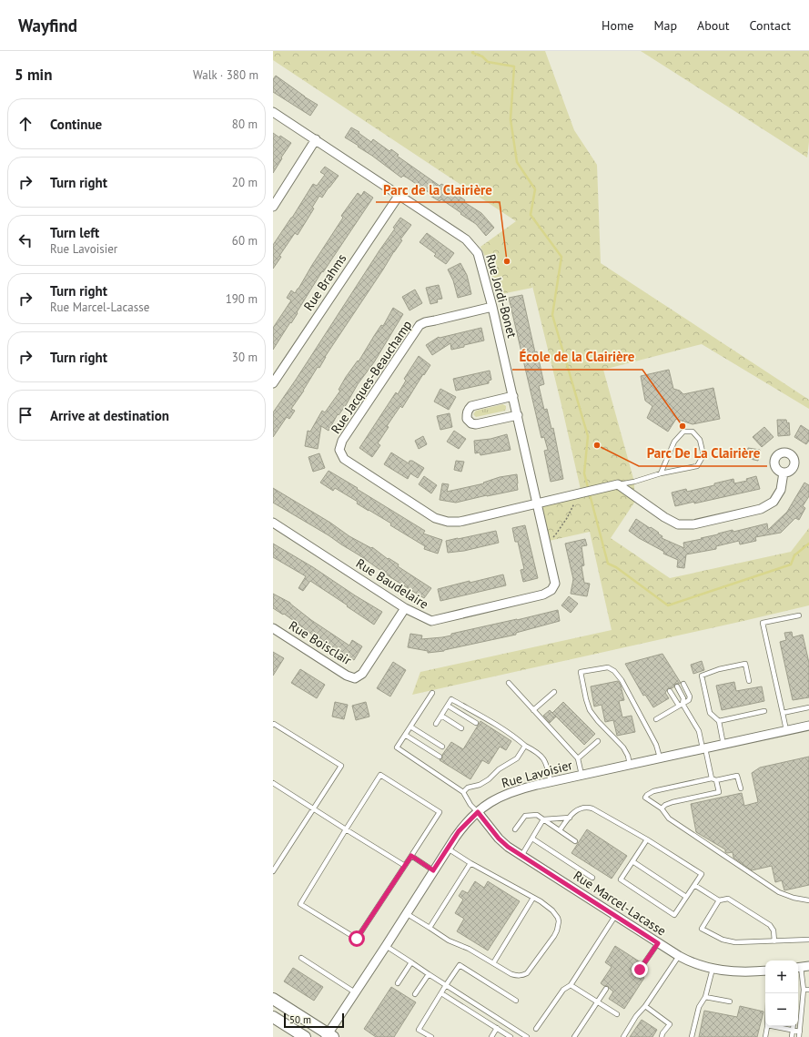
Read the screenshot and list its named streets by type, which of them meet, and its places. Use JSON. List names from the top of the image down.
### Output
{
  "streets": {
    "street": [
      "Rue Brahms",
      "Rue Jordi-Bonet",
      "Rue Jacques-Beauchamp",
      "Rue Baudelaire",
      "Rue Boisclair",
      "Rue Lavoisier",
      "Rue Marcel-Lacasse"
    ]
  },
  "crossings": [
    ["Rue Brahms", "Rue Jordi-Bonet"],
    ["Rue Jordi-Bonet", "Rue Jacques-Beauchamp"],
    ["Rue Jordi-Bonet", "Rue Baudelaire"],
    ["Rue Baudelaire", "Rue Boisclair"],
    ["Rue Lavoisier", "Rue Marcel-Lacasse"]
  ],
  "places": ["Parc de la Clairière", "École de la Clairière", "Parc De La Clairière"],
  "scale_bar": "50 m",
  "page": {
    "header": "Wayfind",
    "nav": [
      "Home",
      "Map",
      "About",
      "Contact"
    ],
    "heading": ["5 min", "Walk · 380 m"],
    "list": [
      ["Continue", "80 m"],
      ["Turn right", "20 m"],
      ["Turn left", "Rue Lavoisier", "60 m"],
      ["Turn right", "Rue Marcel-Lacasse", "190 m"],
      ["Turn right", "30 m"],
      "Arrive at destination"
    ],
    "map_buttons": ["+", "−"],
    "scale": "50 m"
  }
}
